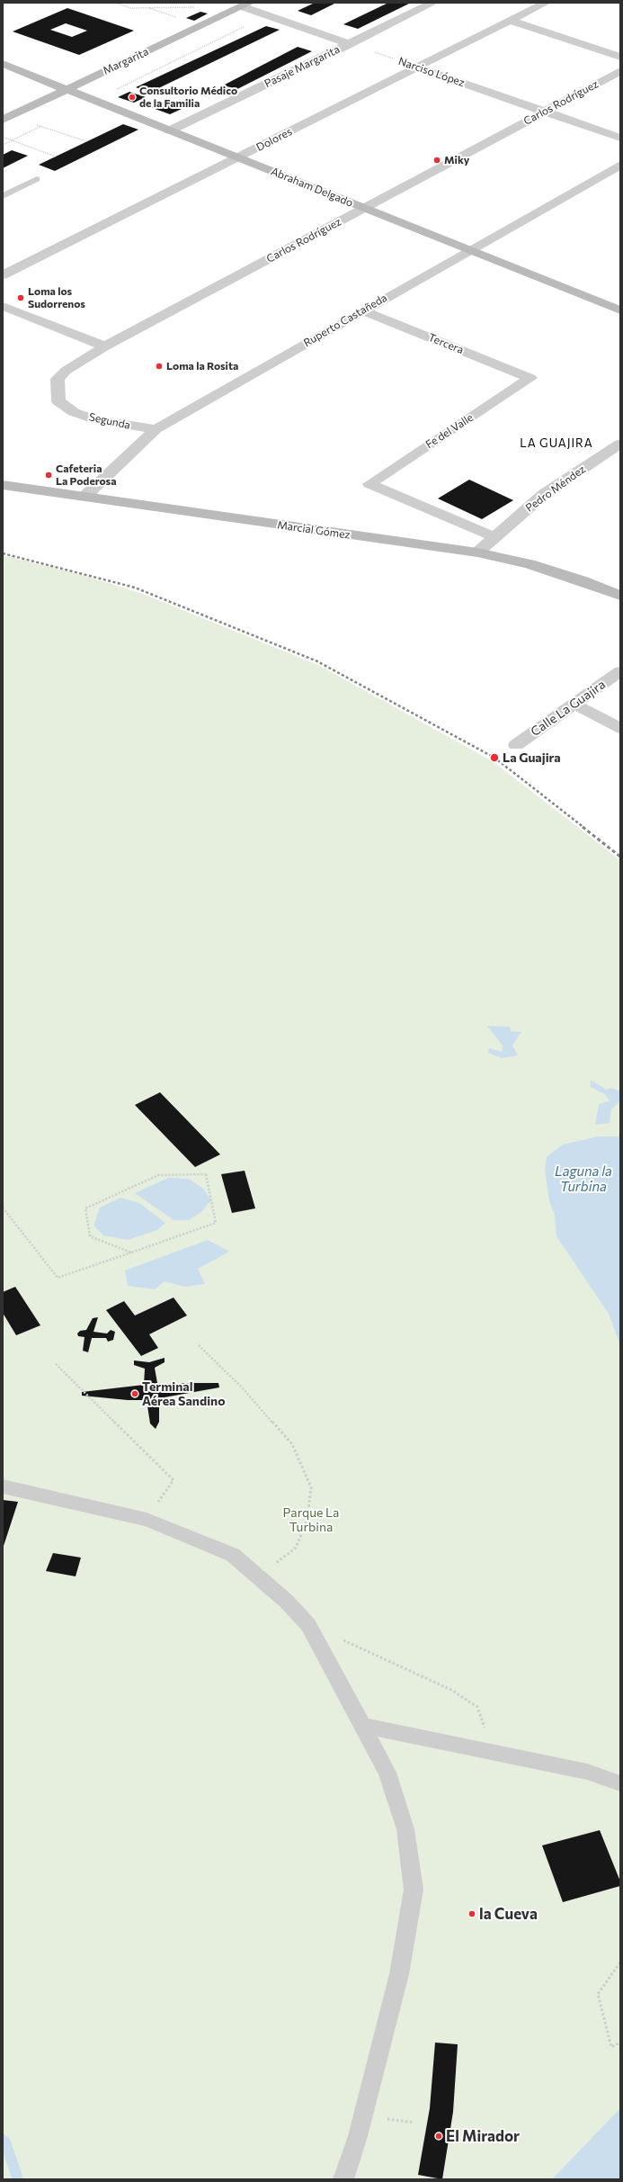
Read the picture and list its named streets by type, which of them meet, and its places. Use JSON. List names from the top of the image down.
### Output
{
  "streets": {
    "main road": ["Margarita", "Abraham Delgado", "Marcial Gómez"],
    "street": [
      "Pasaje Margarita",
      "Narciso López",
      "Carlos Rodríguez",
      "Dolores",
      "Ruperto Castañeda",
      "Tercera",
      "Segunda",
      "Fe del Valle",
      "Pedro Méndez",
      "Calle La Guajira"
    ]
  },
  "crossings": [
    ["Margarita", "Abraham Delgado"],
    ["Pasaje Margarita", "Narciso López"],
    ["Pasaje Margarita", "Abraham Delgado"],
    ["Narciso López", "Carlos Rodríguez"],
    ["Narciso López", "Dolores"],
    ["Carlos Rodríguez", "Abraham Delgado"],
    ["Carlos Rodríguez", "Segunda"],
    ["Dolores", "Abraham Delgado"],
    ["Abraham Delgado", "Ruperto Castañeda"],
    ["Ruperto Castañeda", "Tercera"],
    ["Ruperto Castañeda", "Segunda"],
    ["Ruperto Castañeda", "Marcial Gómez"],
    ["Tercera", "Fe del Valle"],
    ["Fe del Valle", "Pedro Méndez"],
    ["Pedro Méndez", "Marcial Gómez"]
  ],
  "districts": ["LA GUAJIRA"],
  "water": ["Laguna la Turbina"],
  "parks": ["Parque La Turbina"],
  "places": [
    "Consultorio Médico de la Familia",
    "Miky",
    "Loma los Sudorrenos",
    "Loma la Rosita",
    "Cafeteria La Poderosa",
    "La Guajira",
    "Terminal Aérea Sandino",
    "la Cueva",
    "El Mirador"
  ]
}
